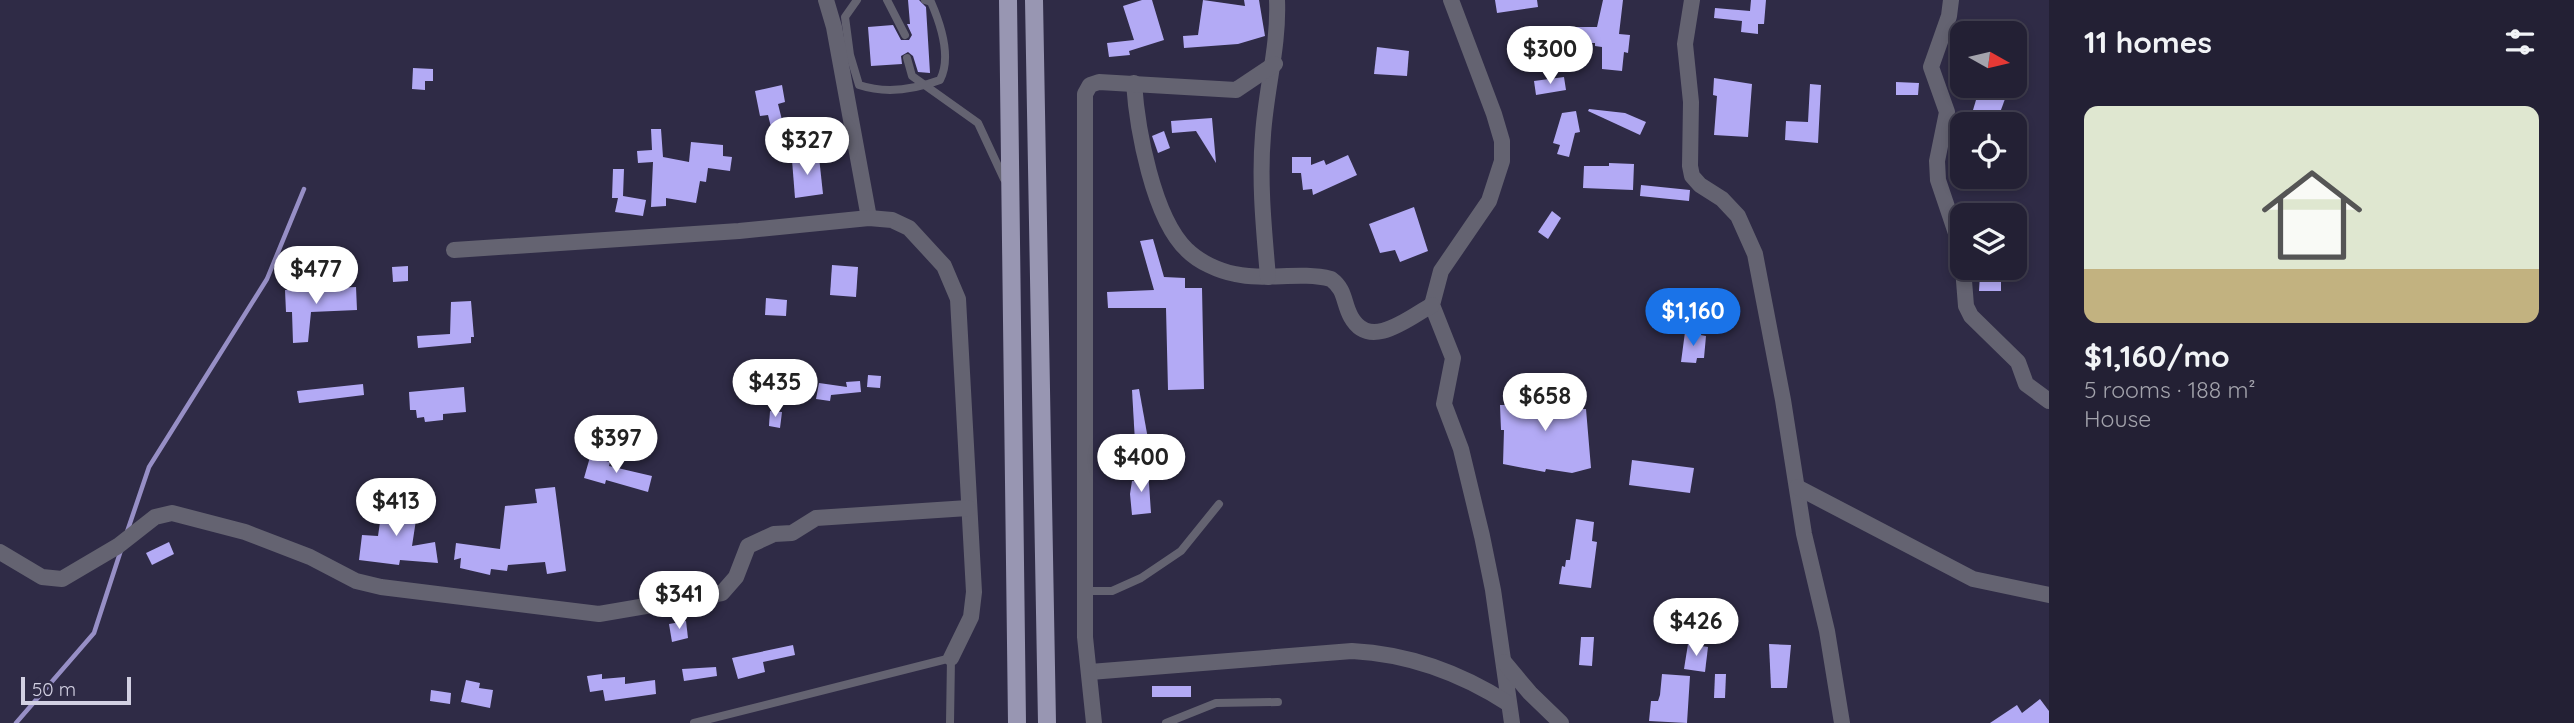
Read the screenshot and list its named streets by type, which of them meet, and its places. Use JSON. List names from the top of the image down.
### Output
{
  "scale_bar": "50 m",
  "north": "right",
  "page": {
    "heading": "11 homes",
    "price": [
      "$300",
      "$327",
      "$477",
      "$1,160",
      "$435",
      "$658",
      "$397",
      "$400",
      "$413",
      "$341",
      "$426"
    ],
    "list": [
      {
        "name": "$1,160/mo",
        "note": "5 rooms · 188 m² · House"
      }
    ],
    "scale": "50 m"
  }
}
